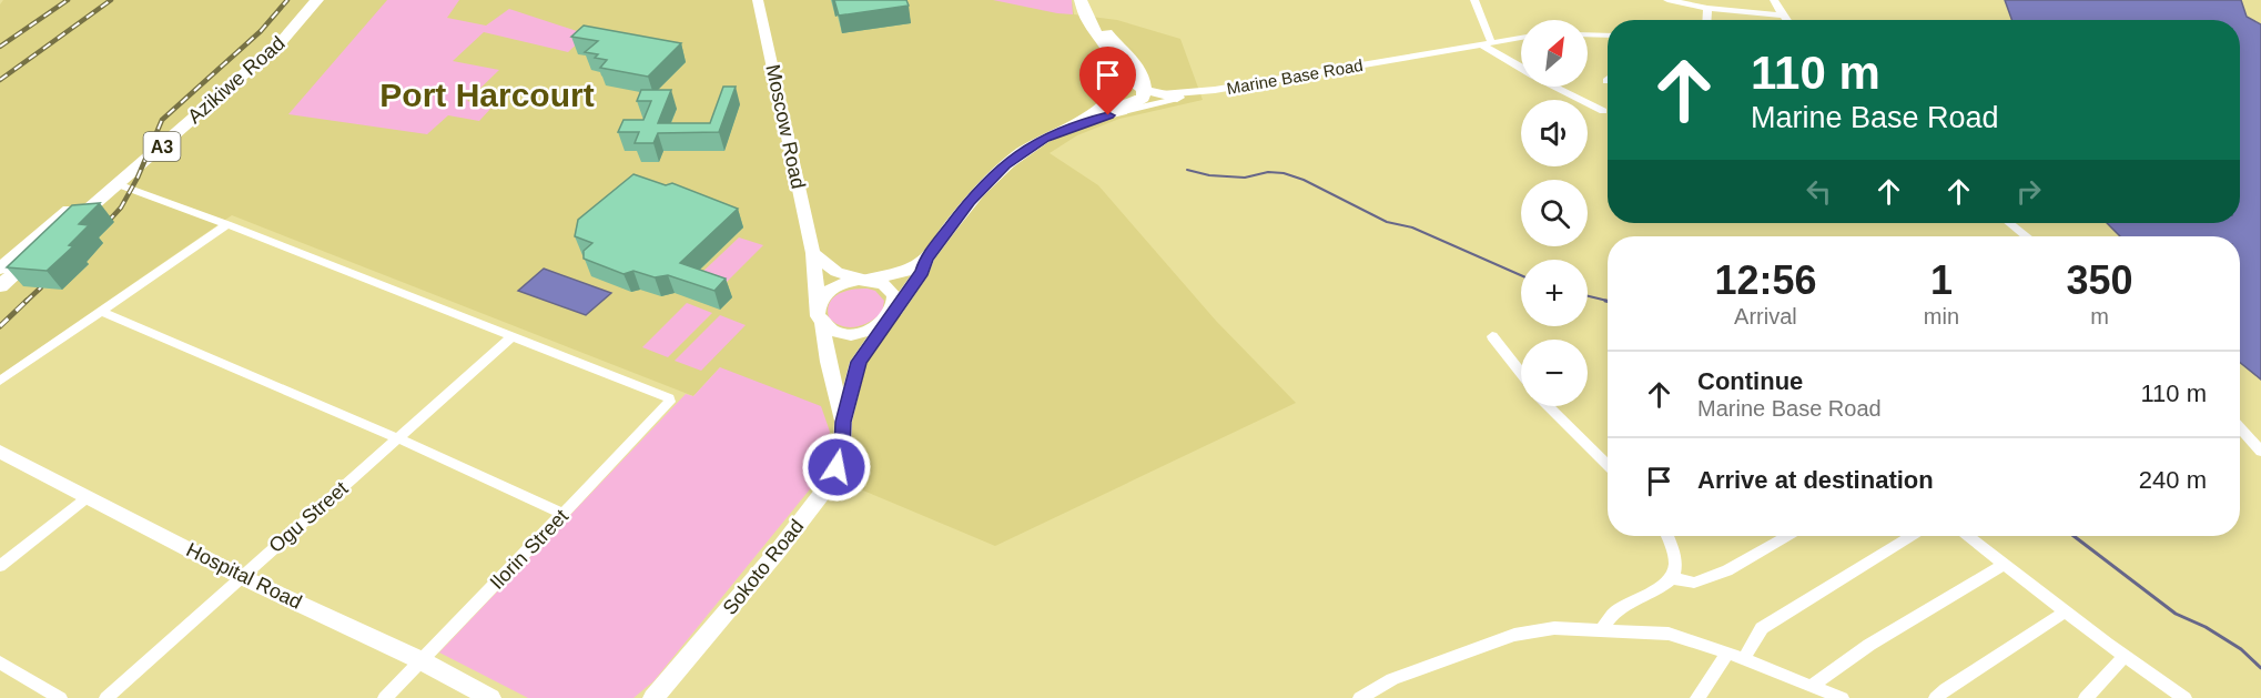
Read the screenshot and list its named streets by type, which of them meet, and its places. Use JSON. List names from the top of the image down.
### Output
{
  "streets": {
    "main road": ["Azikiwe Road", "A3"],
    "street": [
      "Marine Base Road",
      "Moscow Road",
      "Ogu Street",
      "Ilorin Street",
      "Sokoto Road",
      "Hospital Road"
    ]
  },
  "crossings": [
    ["Moscow Road", "Sokoto Road"],
    ["Ogu Street", "Ilorin Street"],
    ["Ogu Street", "Hospital Road"],
    ["Ilorin Street", "Hospital Road"]
  ],
  "districts": ["Port Harcourt"],
  "north": "top right",
  "page": {
    "map_buttons": ["+", "−"],
    "turn": ["110 m", "Marine Base Road"],
    "eta": [
      "12:56",
      "Arrival",
      "1",
      "min",
      "350",
      "m"
    ],
    "list": [
      {
        "name": "Continue",
        "note": "Marine Base Road",
        "value": "110 m"
      },
      {
        "name": "Arrive at destination",
        "value": "240 m"
      }
    ]
  }
}
